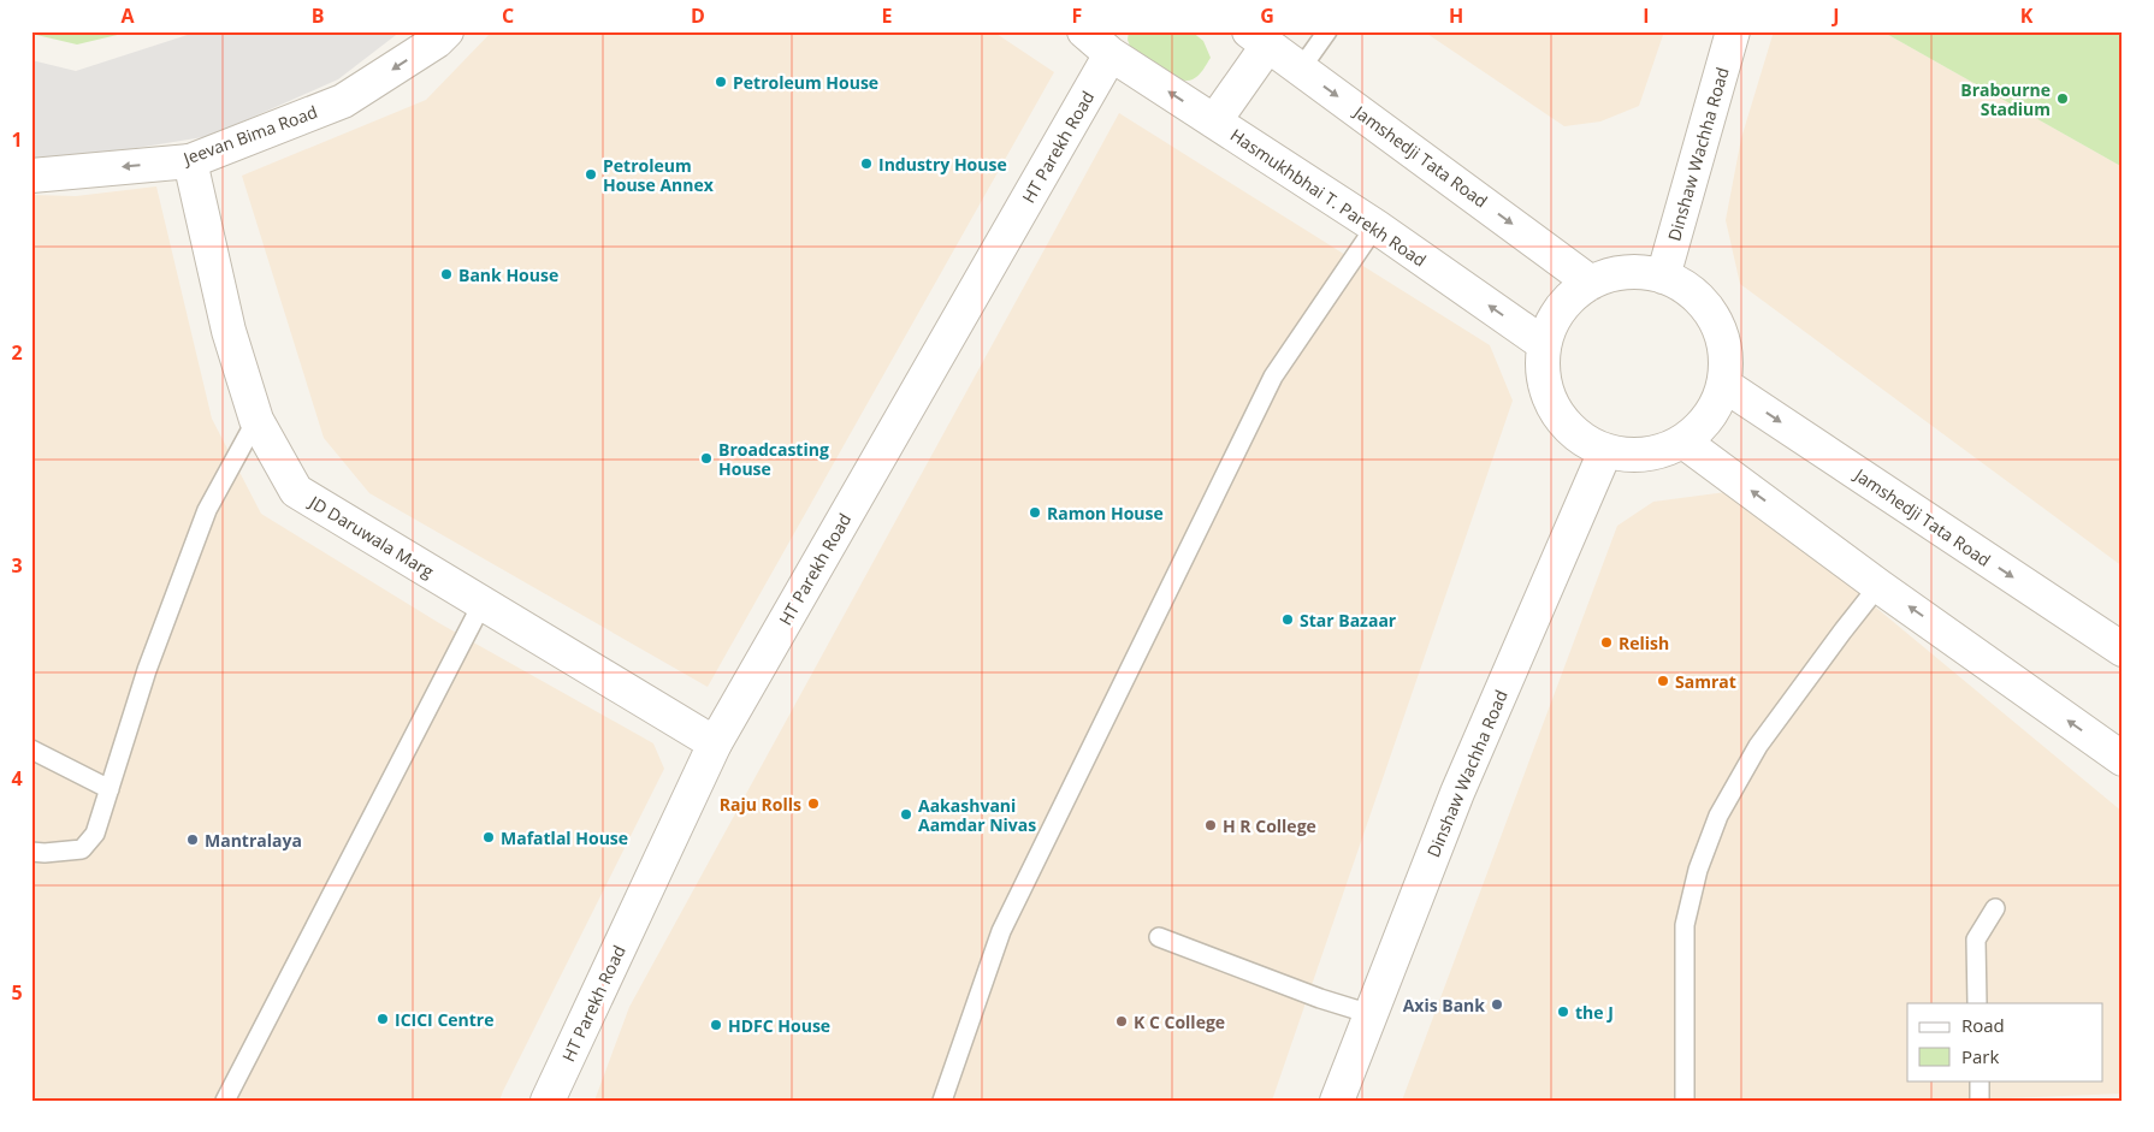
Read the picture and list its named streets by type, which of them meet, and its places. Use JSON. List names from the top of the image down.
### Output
{
  "streets": {
    "street": [
      "Jeevan Bima Road",
      "HT Parekh Road",
      "Dinshaw Wachha Road",
      "Jamshedji Tata Road",
      "Hasmukhbhai T. Parekh Road",
      "JD Daruwala Marg"
    ]
  },
  "crossings": [
    ["Jeevan Bima Road", "JD Daruwala Marg"],
    ["HT Parekh Road", "Hasmukhbhai T. Parekh Road"],
    ["HT Parekh Road", "JD Daruwala Marg"],
    ["Dinshaw Wachha Road", "Jamshedji Tata Road"],
    ["Dinshaw Wachha Road", "Hasmukhbhai T. Parekh Road"],
    ["Jamshedji Tata Road", "Hasmukhbhai T. Parekh Road"]
  ],
  "one_way": ["Jeevan Bima Road", "Hasmukhbhai T. Parekh Road"],
  "places": [
    "Petroleum House",
    "Brabourne Stadium",
    "Industry House",
    "Petroleum House Annex",
    "Bank House",
    "Broadcasting House",
    "Ramon House",
    "Star Bazaar",
    "Relish",
    "Samrat",
    "Raju Rolls",
    "Aakashvani Aamdar Nivas",
    "H R College",
    "Mafatlal House",
    "Mantralaya",
    "Axis Bank",
    "the J",
    "ICICI Centre",
    "K C College",
    "HDFC House"
  ],
  "legend": ["Road", "Park"],
  "grid": {
    "columns": [
      "A",
      "B",
      "C",
      "D",
      "E",
      "F",
      "G",
      "H",
      "I",
      "J",
      "K"
    ],
    "rows": [
      "1",
      "2",
      "3",
      "4",
      "5"
    ]
  }
}
